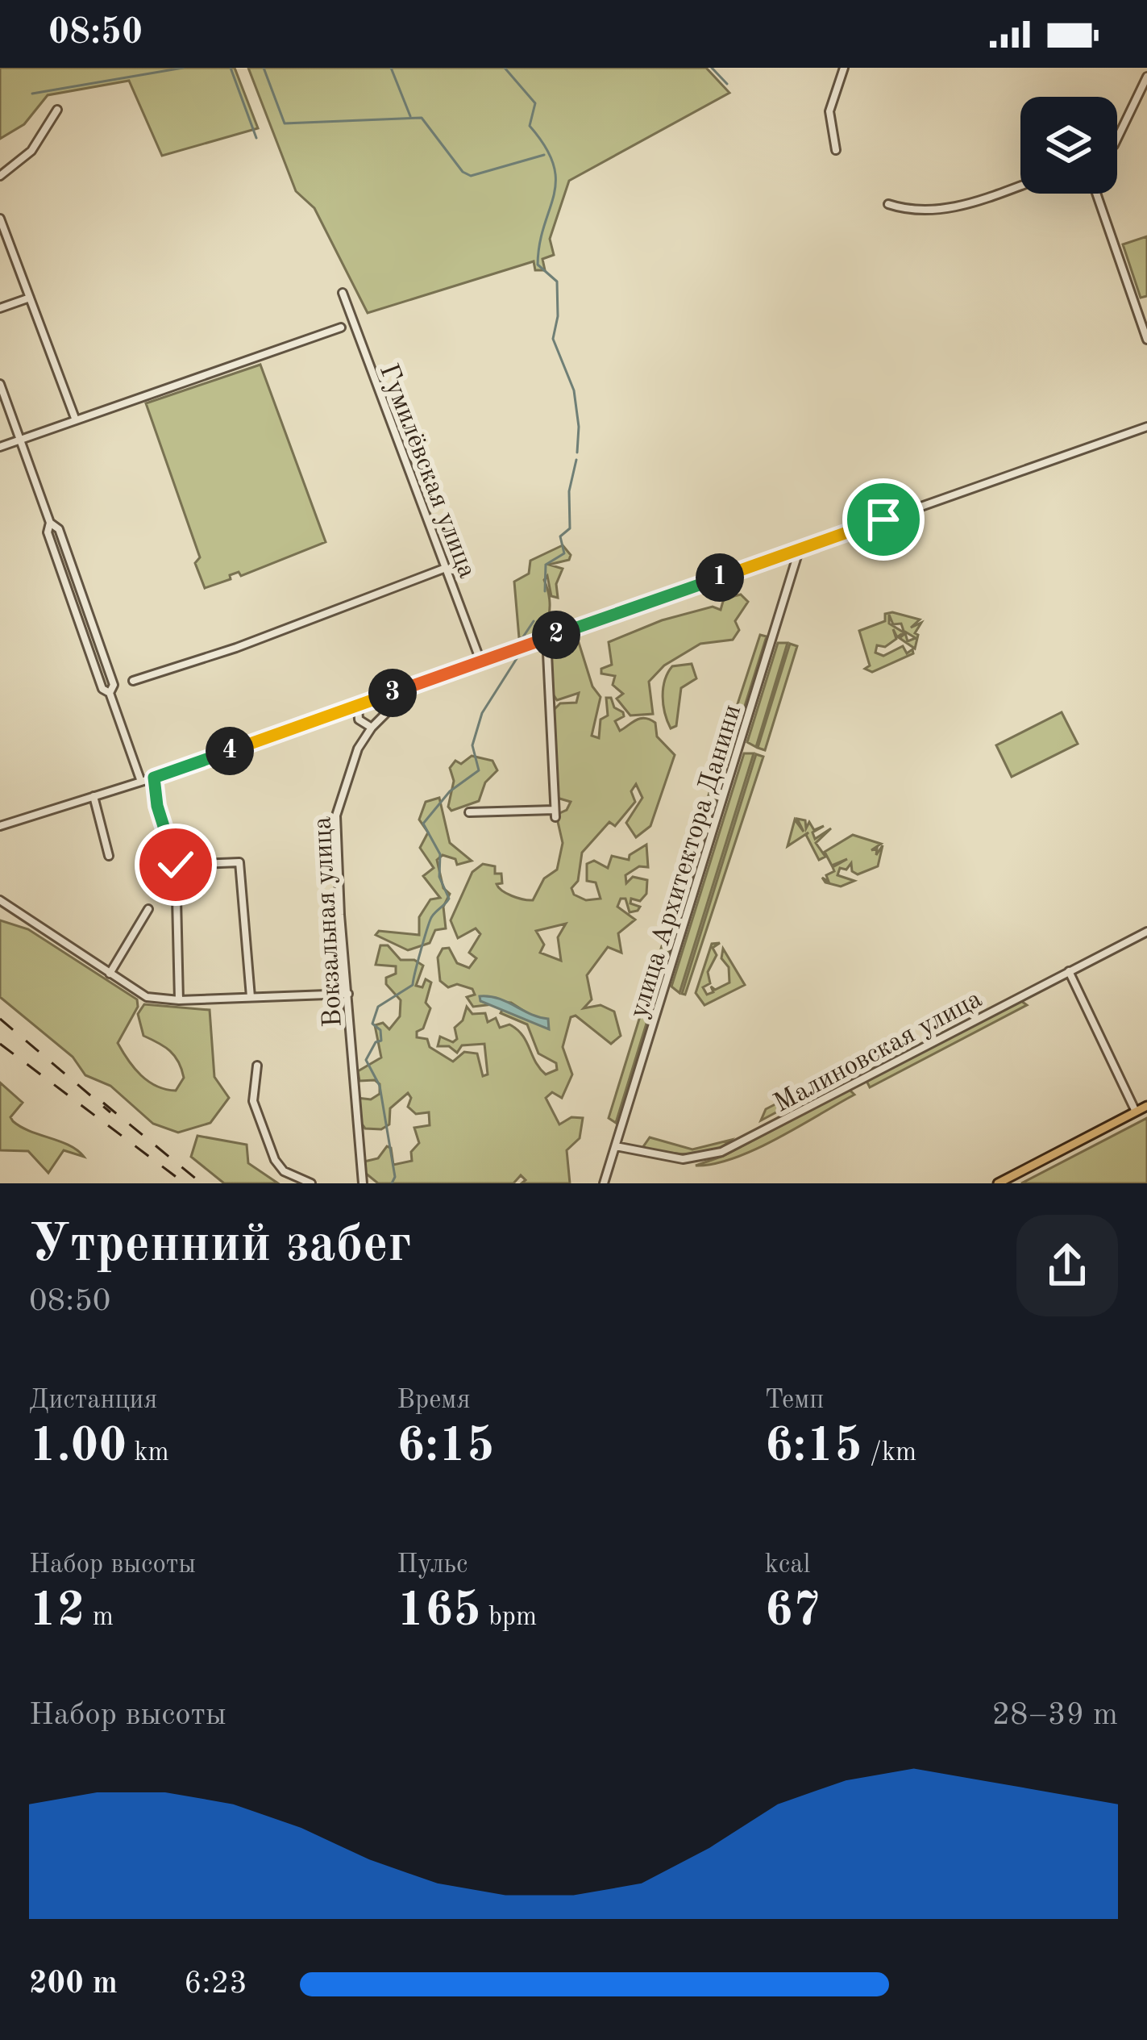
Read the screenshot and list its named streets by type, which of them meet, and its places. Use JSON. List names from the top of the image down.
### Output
{
  "streets": {
    "street": [
      "Гумилёвская улица",
      "улица Архитектора Данини",
      "Вокзальная улица",
      "Малиновская улица"
    ]
  },
  "crossings": [
    ["улица Архитектора Данини", "Малиновская улица"]
  ],
  "page": {
    "status": "08:50",
    "pins": [
      "1",
      "2",
      "3",
      "4"
    ],
    "heading": ["Утренний забег", "08:50"],
    "stats": [
      ["Дистанция", "1.00 km"],
      ["Время", "6:15"],
      ["Темп", "6:15 /km"],
      ["Набор высоты", "12 m"],
      ["Пульс", "165 bpm"],
      ["kcal", "67"]
    ],
    "chart": ["Набор высоты", "28–39 m"],
    "list": [
      {
        "name": "200 m",
        "note": "6:23"
      }
    ]
  }
}
